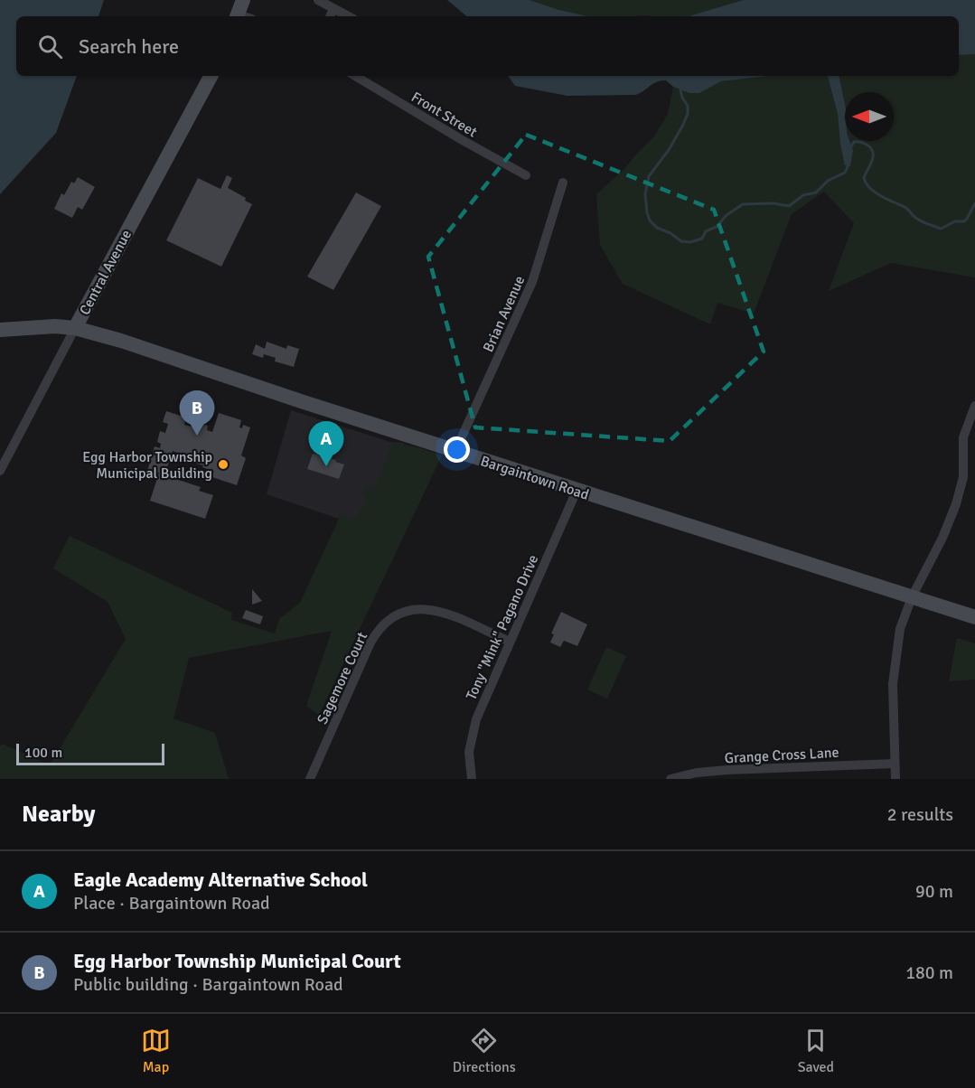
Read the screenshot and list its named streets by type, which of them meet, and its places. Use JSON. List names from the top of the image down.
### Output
{
  "streets": {
    "main road": ["Central Avenue", "Bargaintown Road"],
    "street": [
      "Front Street",
      "Brian Avenue",
      "Tony \"Mink\" Pagano Drive",
      "Sagemore Court",
      "Grange Cross Lane"
    ]
  },
  "crossings": [
    ["Central Avenue", "Bargaintown Road"],
    ["Brian Avenue", "Bargaintown Road"],
    ["Bargaintown Road", "Tony \"Mink\" Pagano Drive"],
    ["Tony \"Mink\" Pagano Drive", "Sagemore Court"]
  ],
  "places": ["Egg Harbor Township Municipal Building"],
  "scale_bar": "100 m",
  "north": "left",
  "page": {
    "search": "Search here",
    "pins": ["B", "A"],
    "scale": "100 m",
    "heading": ["Nearby", "2 results"],
    "list": [
      {
        "mark": "A",
        "name": "Eagle Academy Alternative School",
        "note": "Place · Bargaintown Road",
        "value": "90 m"
      },
      {
        "mark": "B",
        "name": "Egg Harbor Township Municipal Court",
        "note": "Public building · Bargaintown Road",
        "value": "180 m"
      }
    ],
    "nav": ["Map", "Directions", "Saved"]
  }
}
